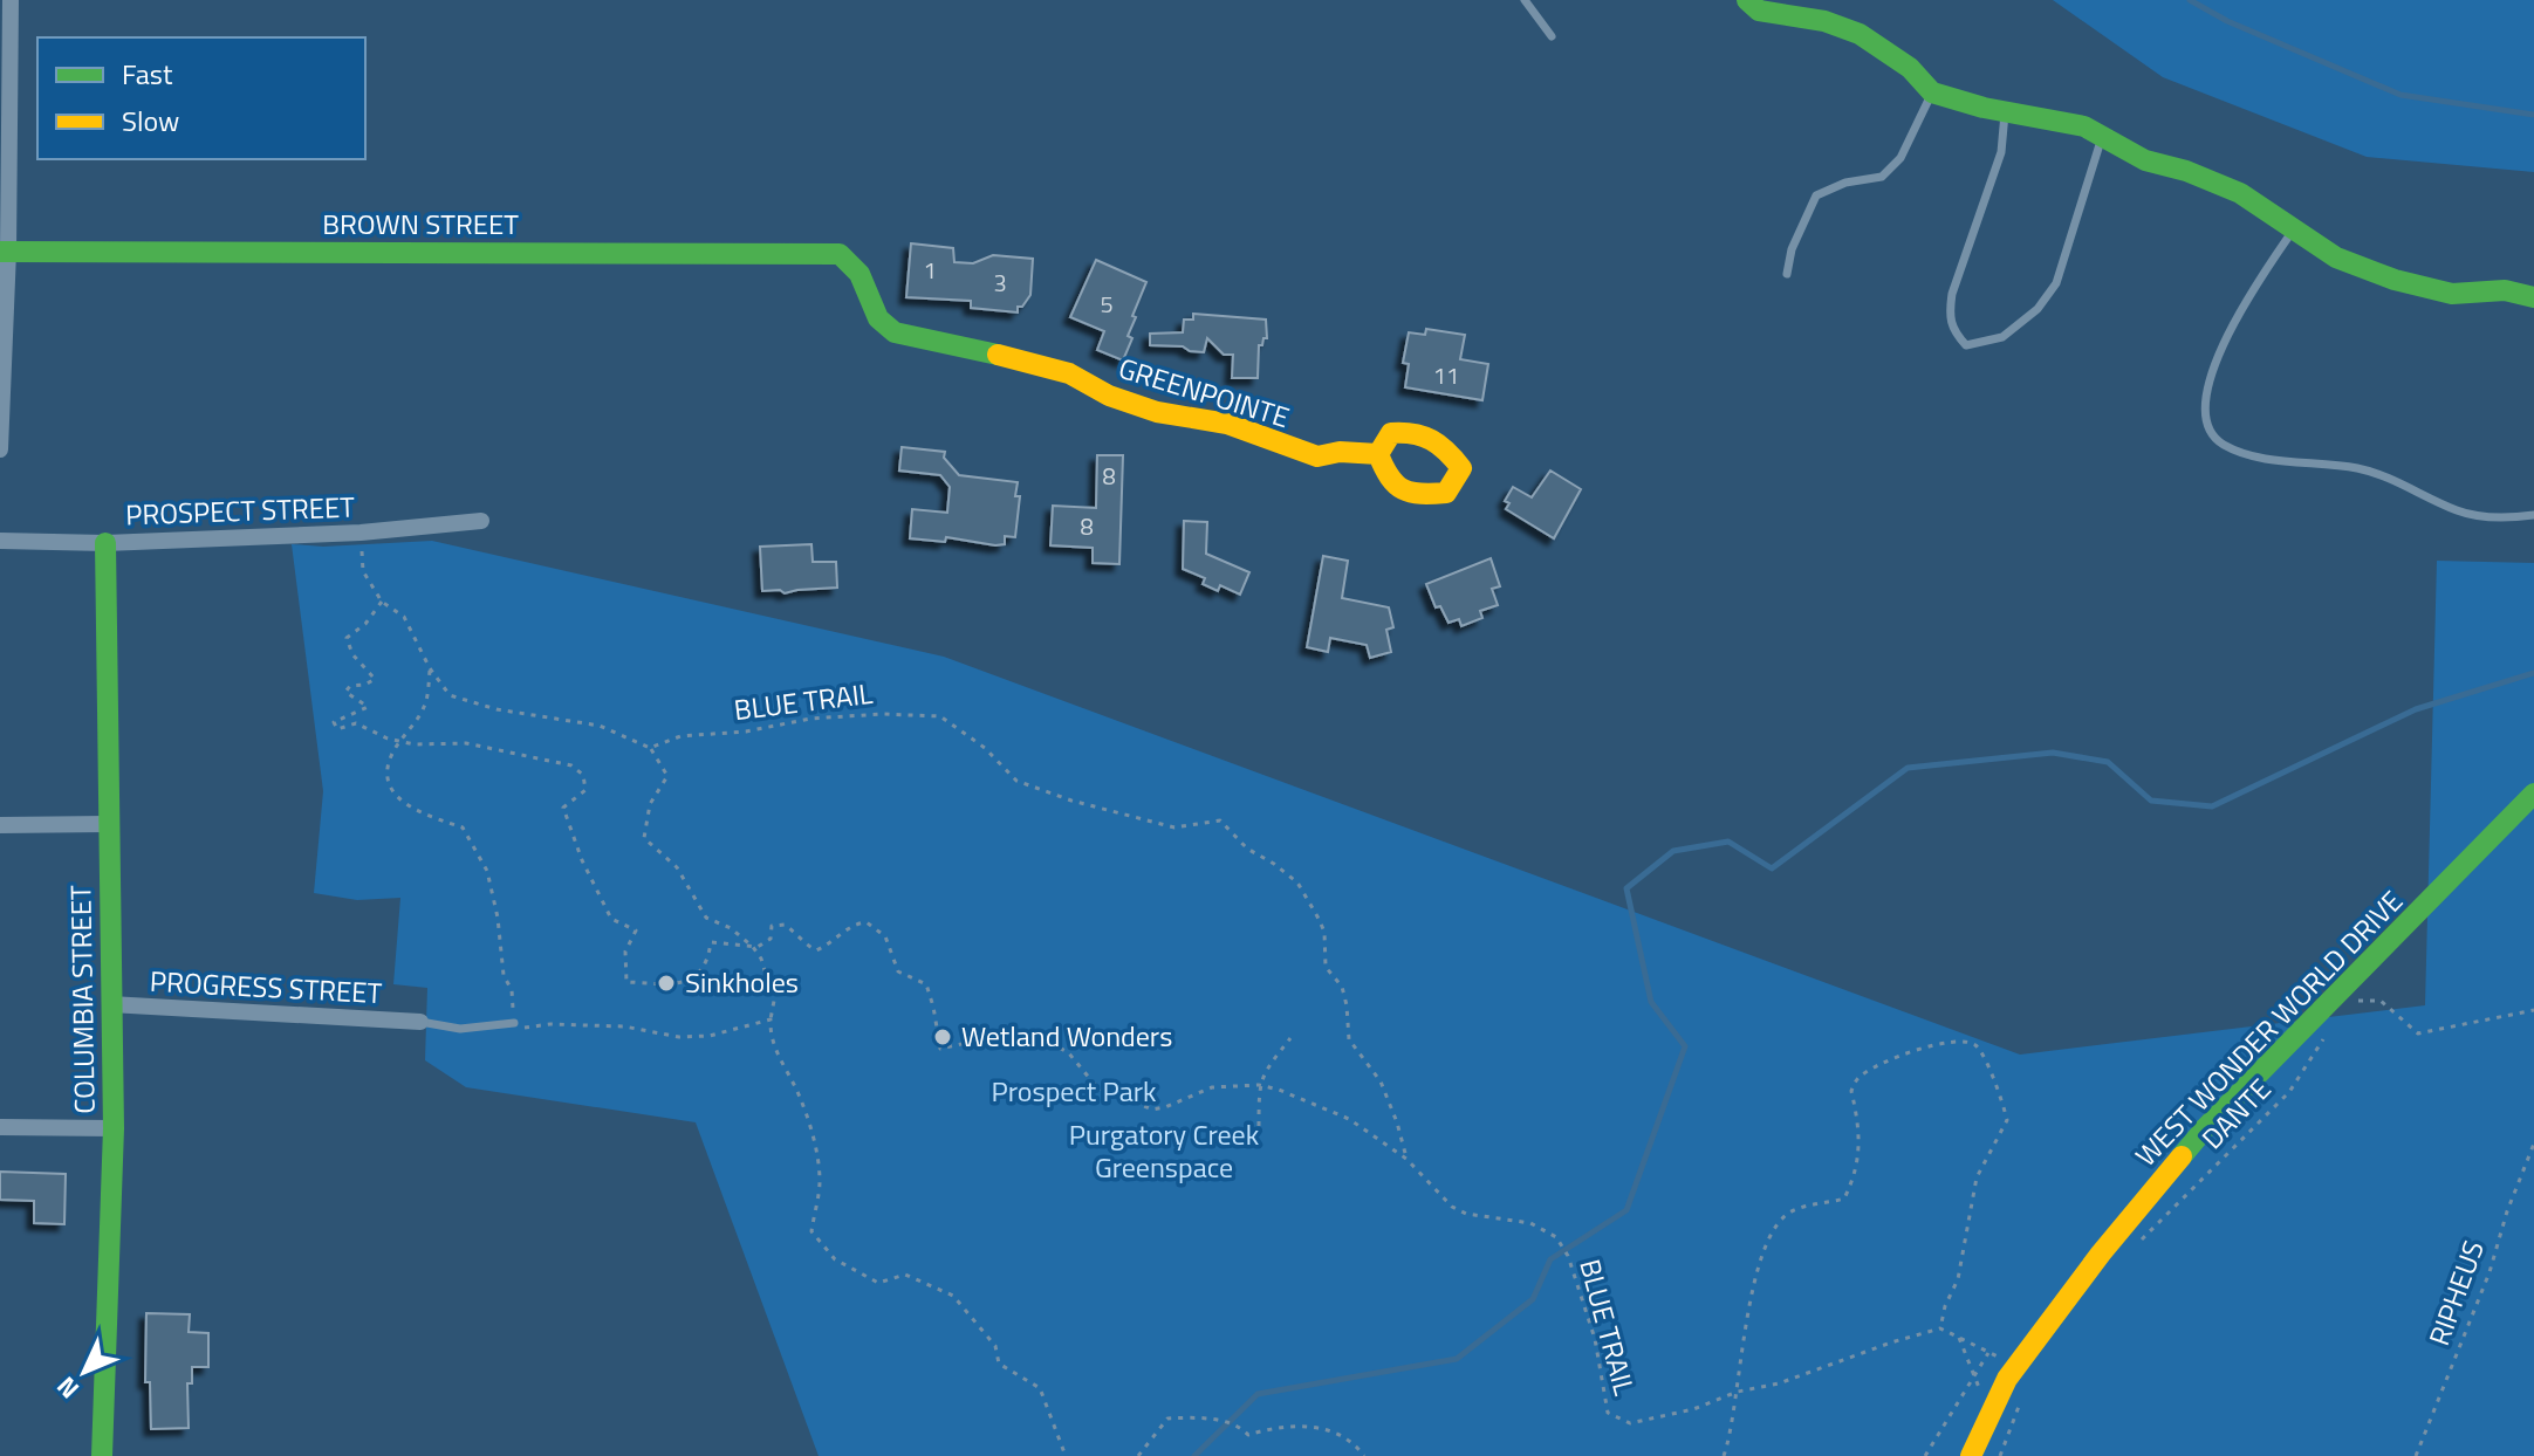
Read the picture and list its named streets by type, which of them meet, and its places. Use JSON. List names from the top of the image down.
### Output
{
  "streets": {
    "street": [
      "BROWN STREET",
      "GREENPOINTE",
      "PROSPECT STREET",
      "PROGRESS STREET",
      "COLUMBIA STREET",
      "WEST WONDER WORLD DRIVE"
    ],
    "path": ["BLUE TRAIL", "DANTE", "RIPHEUS"]
  },
  "crossings": [
    ["BROWN STREET", "GREENPOINTE"],
    ["PROSPECT STREET", "COLUMBIA STREET"],
    ["PROGRESS STREET", "COLUMBIA STREET"]
  ],
  "parks": ["Prospect Park", "Purgatory Creek Greenspace"],
  "places": ["Sinkholes", "Wetland Wonders"],
  "house_numbers": [
    "1",
    "3",
    "5",
    "11",
    "8",
    "8"
  ],
  "legend": ["Fast", "Slow"],
  "north": "bottom left"
}
